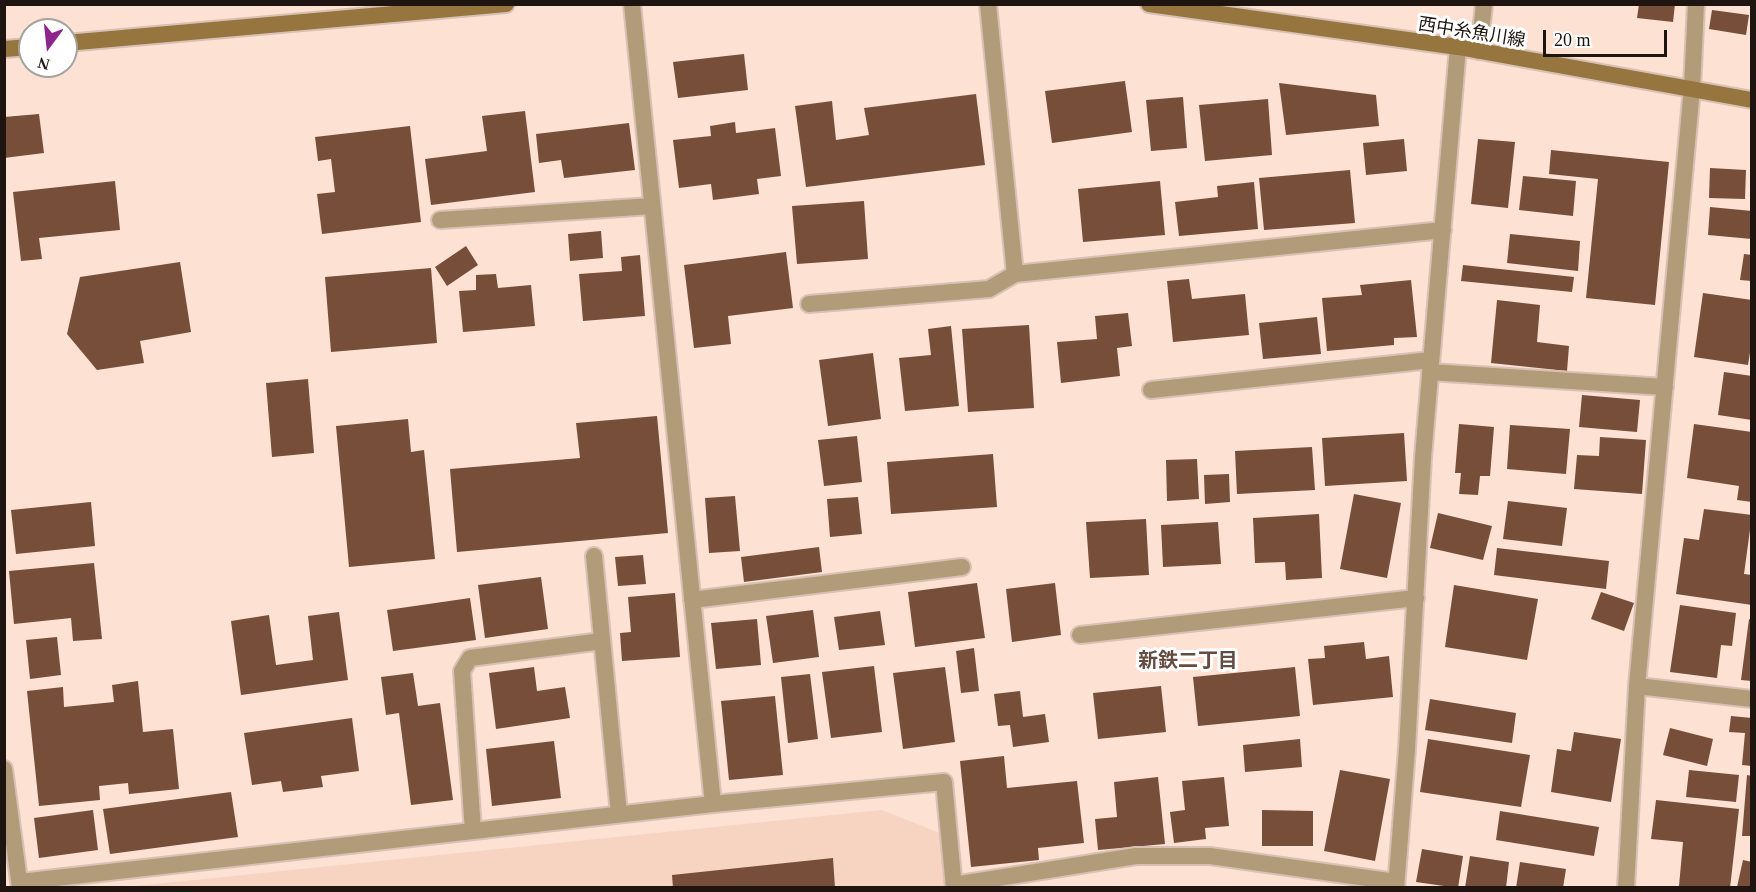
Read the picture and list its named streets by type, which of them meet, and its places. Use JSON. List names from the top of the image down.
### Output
{
  "streets": {
    "main road": ["西中糸魚川線"]
  },
  "districts": ["新鉄二丁目"],
  "scale_bar": "20 m",
  "north": "bottom"
}
